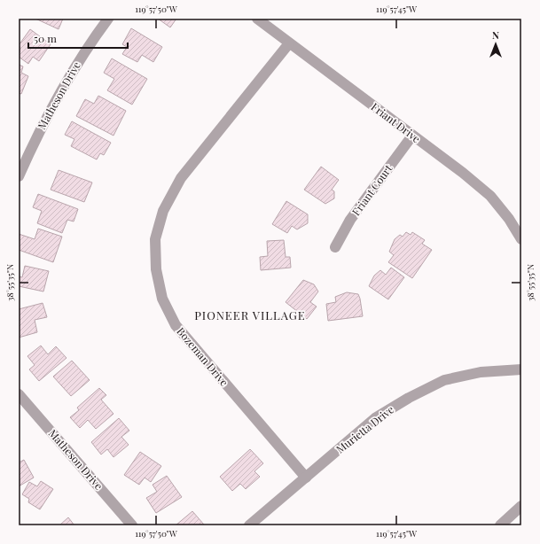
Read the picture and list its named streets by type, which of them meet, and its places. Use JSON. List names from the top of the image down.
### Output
{
  "streets": {
    "street": [
      "Matheson Drive",
      "Friant Drive",
      "Friant Court",
      "Bozeman Drive",
      "Murietta Drive"
    ]
  },
  "crossings": [
    ["Friant Drive", "Friant Court"],
    ["Friant Drive", "Bozeman Drive"],
    ["Bozeman Drive", "Murietta Drive"]
  ],
  "districts": ["PIONEER VILLAGE"],
  "scale_bar": "50 m",
  "north": "top",
  "coordinates": ["119°57'50\"W", "119°57'45\"W", "38°55'35\"N"]
}
